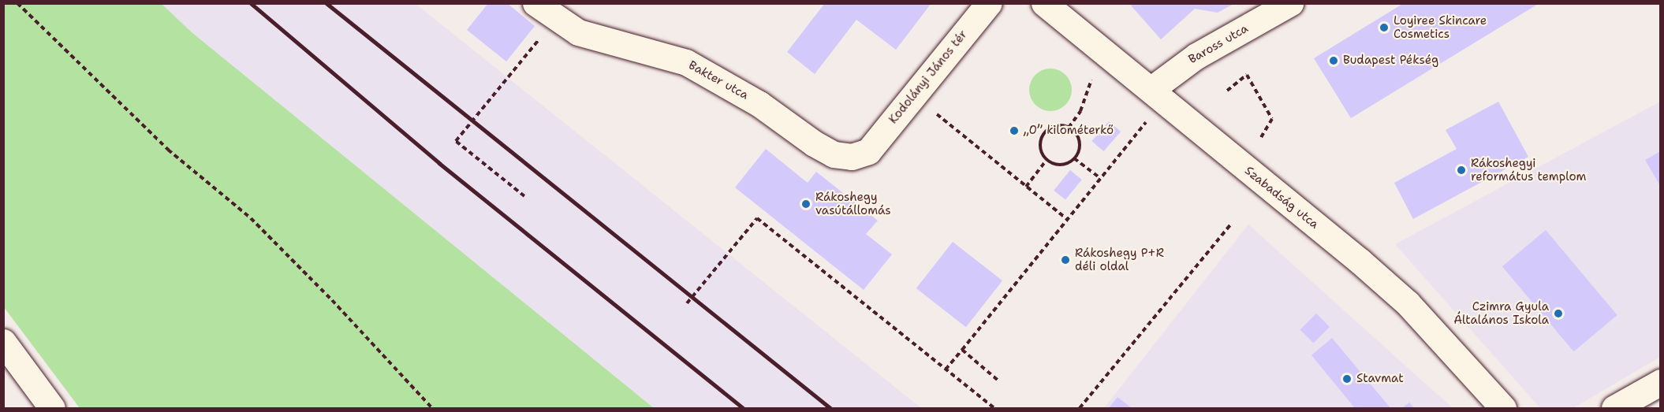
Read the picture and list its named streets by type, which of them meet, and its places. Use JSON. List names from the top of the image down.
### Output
{
  "streets": {
    "street": [
      "Baross utca",
      "Kodolányi János tér",
      "Bakter utca",
      "Szabadság utca"
    ]
  },
  "crossings": [
    ["Baross utca", "Szabadság utca"],
    ["Kodolányi János tér", "Bakter utca"]
  ],
  "places": [
    "Loyiree Skincare Cosmetics",
    "Budapest Pékség",
    "„0” kilométerkő",
    "Rákoshegyi református templom",
    "Rákoshegy vasútállomás",
    "Rákoshegy P+R déli oldal",
    "Czimra Gyula Általános Iskola",
    "Stavmat"
  ]
}
